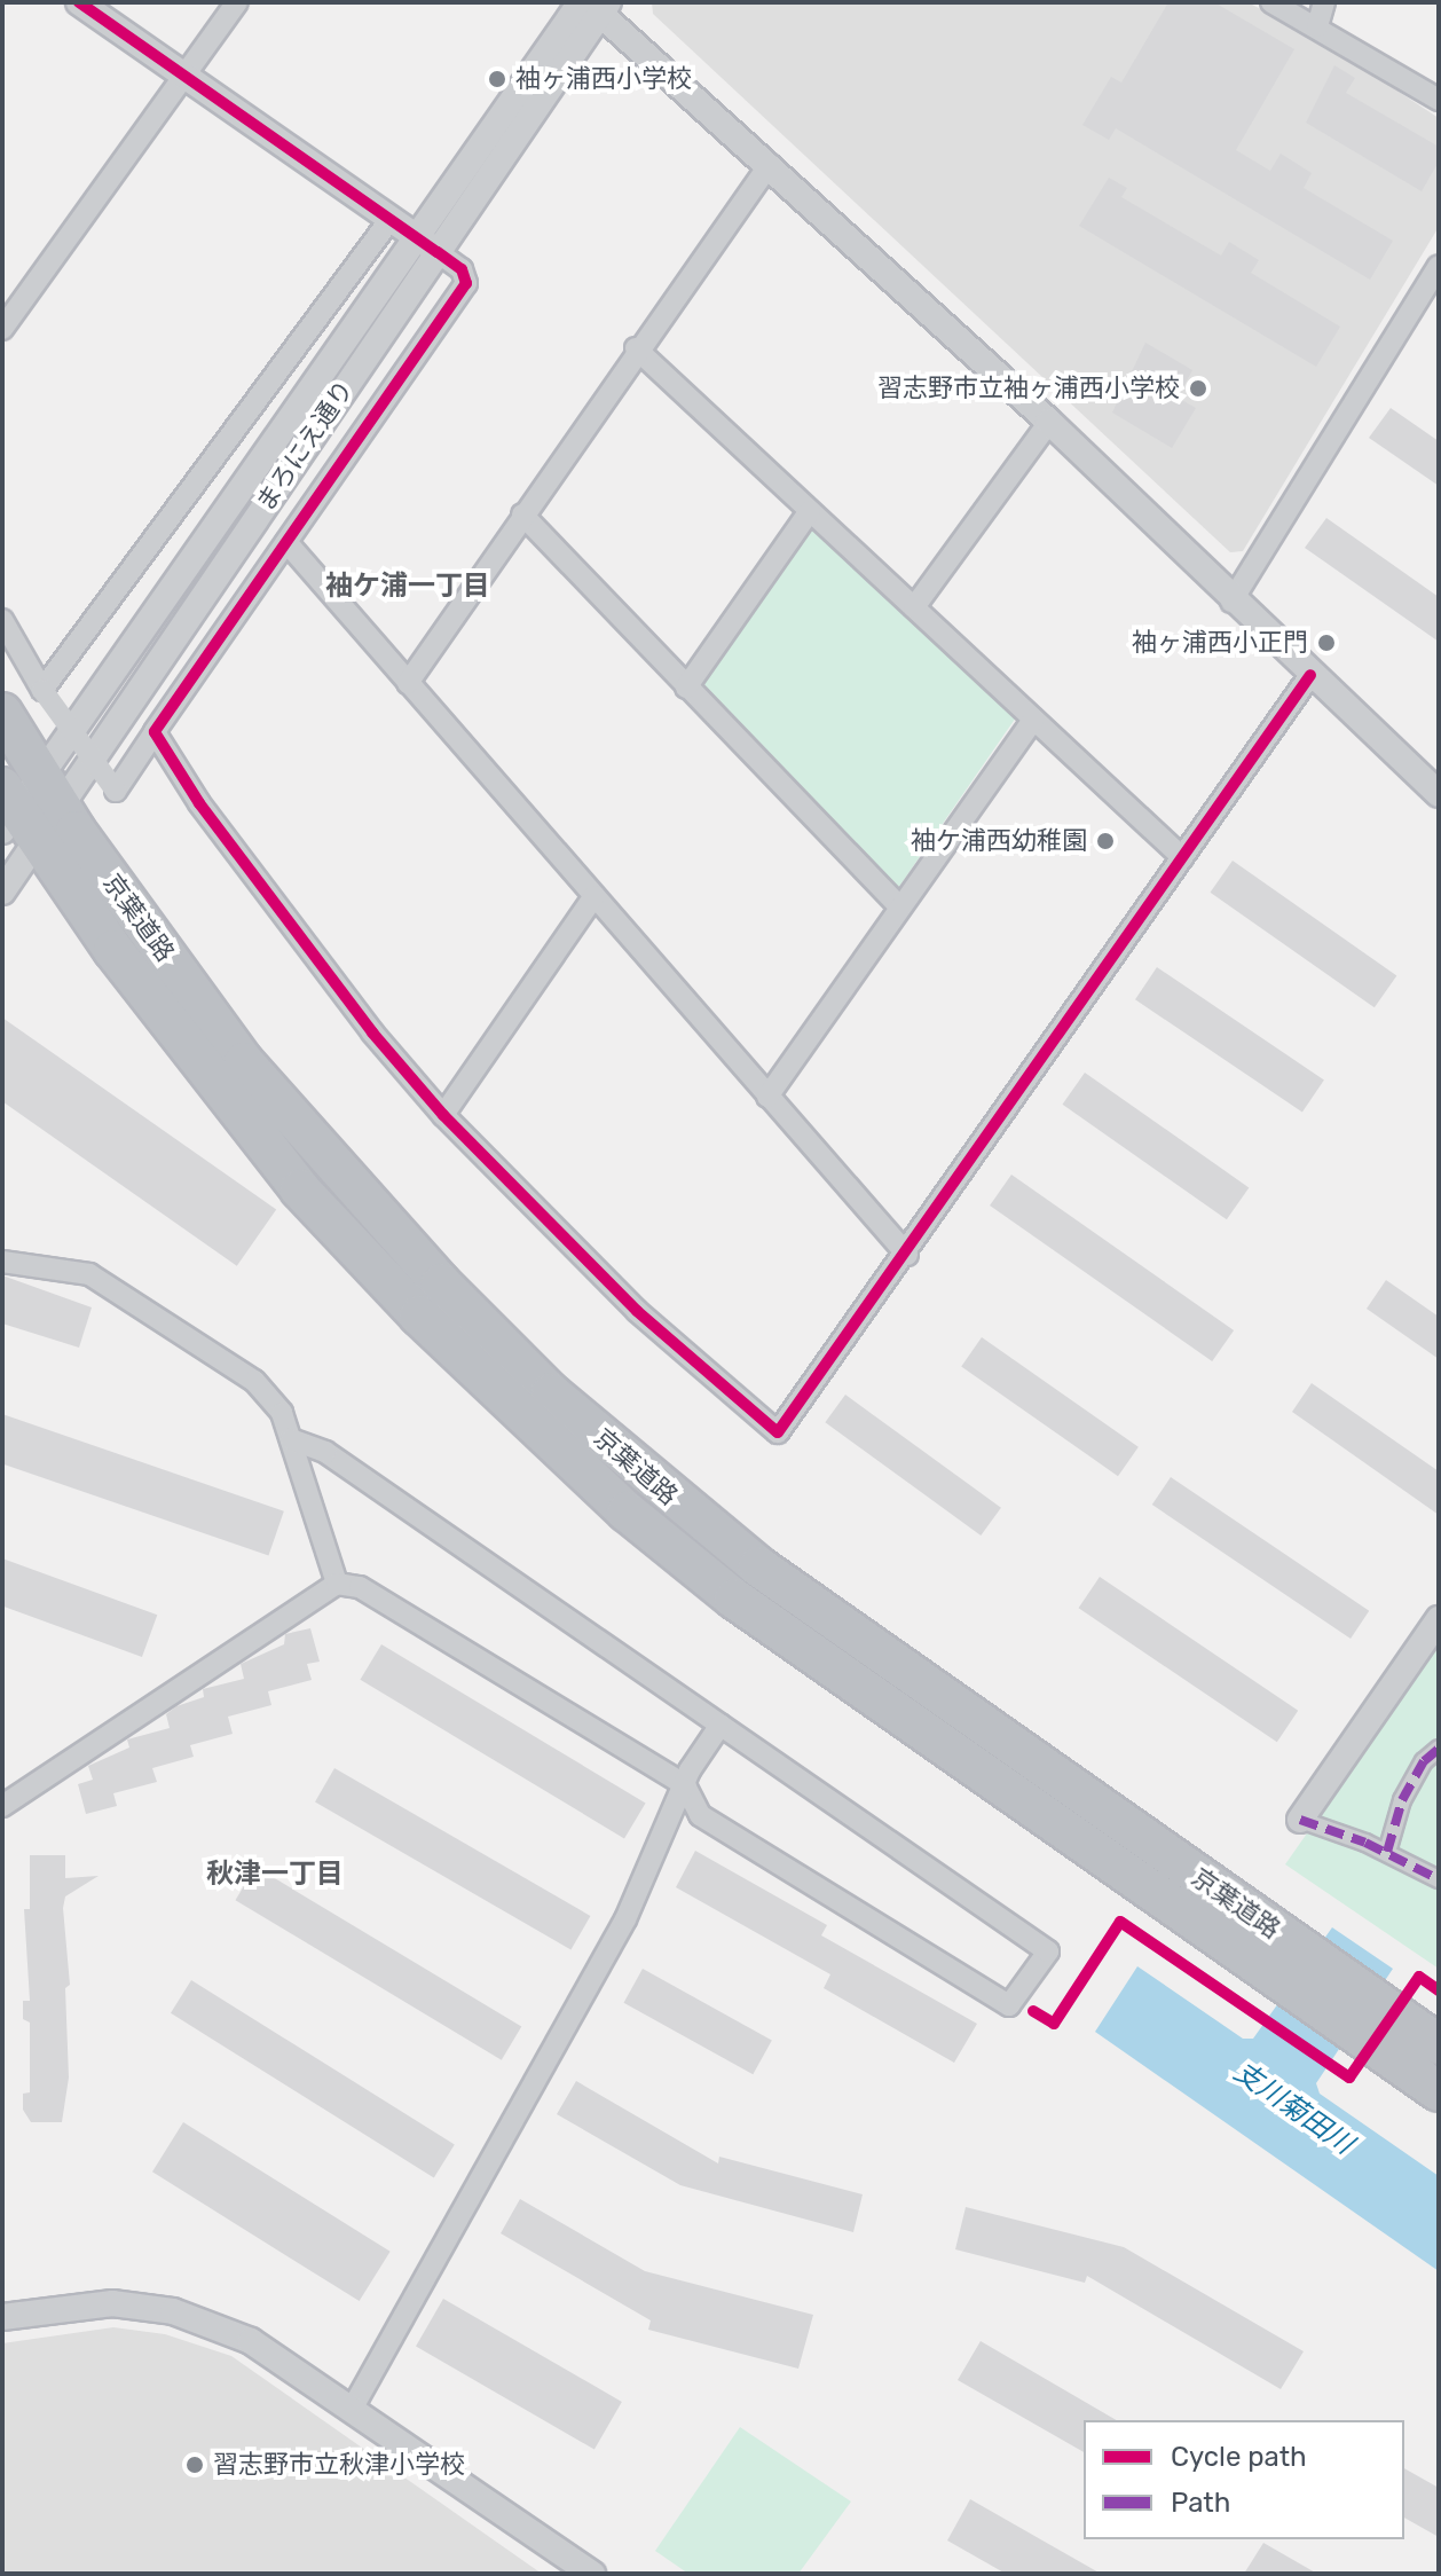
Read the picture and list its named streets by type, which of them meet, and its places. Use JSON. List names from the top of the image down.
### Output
{
  "streets": {
    "highway": ["京葉道路"],
    "street": ["まろにえ通り"]
  },
  "crossings": [
    ["まろにえ通り", "京葉道路"]
  ],
  "districts": ["袖ケ浦一丁目", "秋津一丁目"],
  "water": ["支川菊田川"],
  "places": [
    "袖ヶ浦西小学校",
    "習志野市立袖ヶ浦西小学校",
    "袖ヶ浦西小正門",
    "袖ケ浦西幼稚園",
    "習志野市立秋津小学校"
  ],
  "legend": ["Cycle path", "Path"]
}
